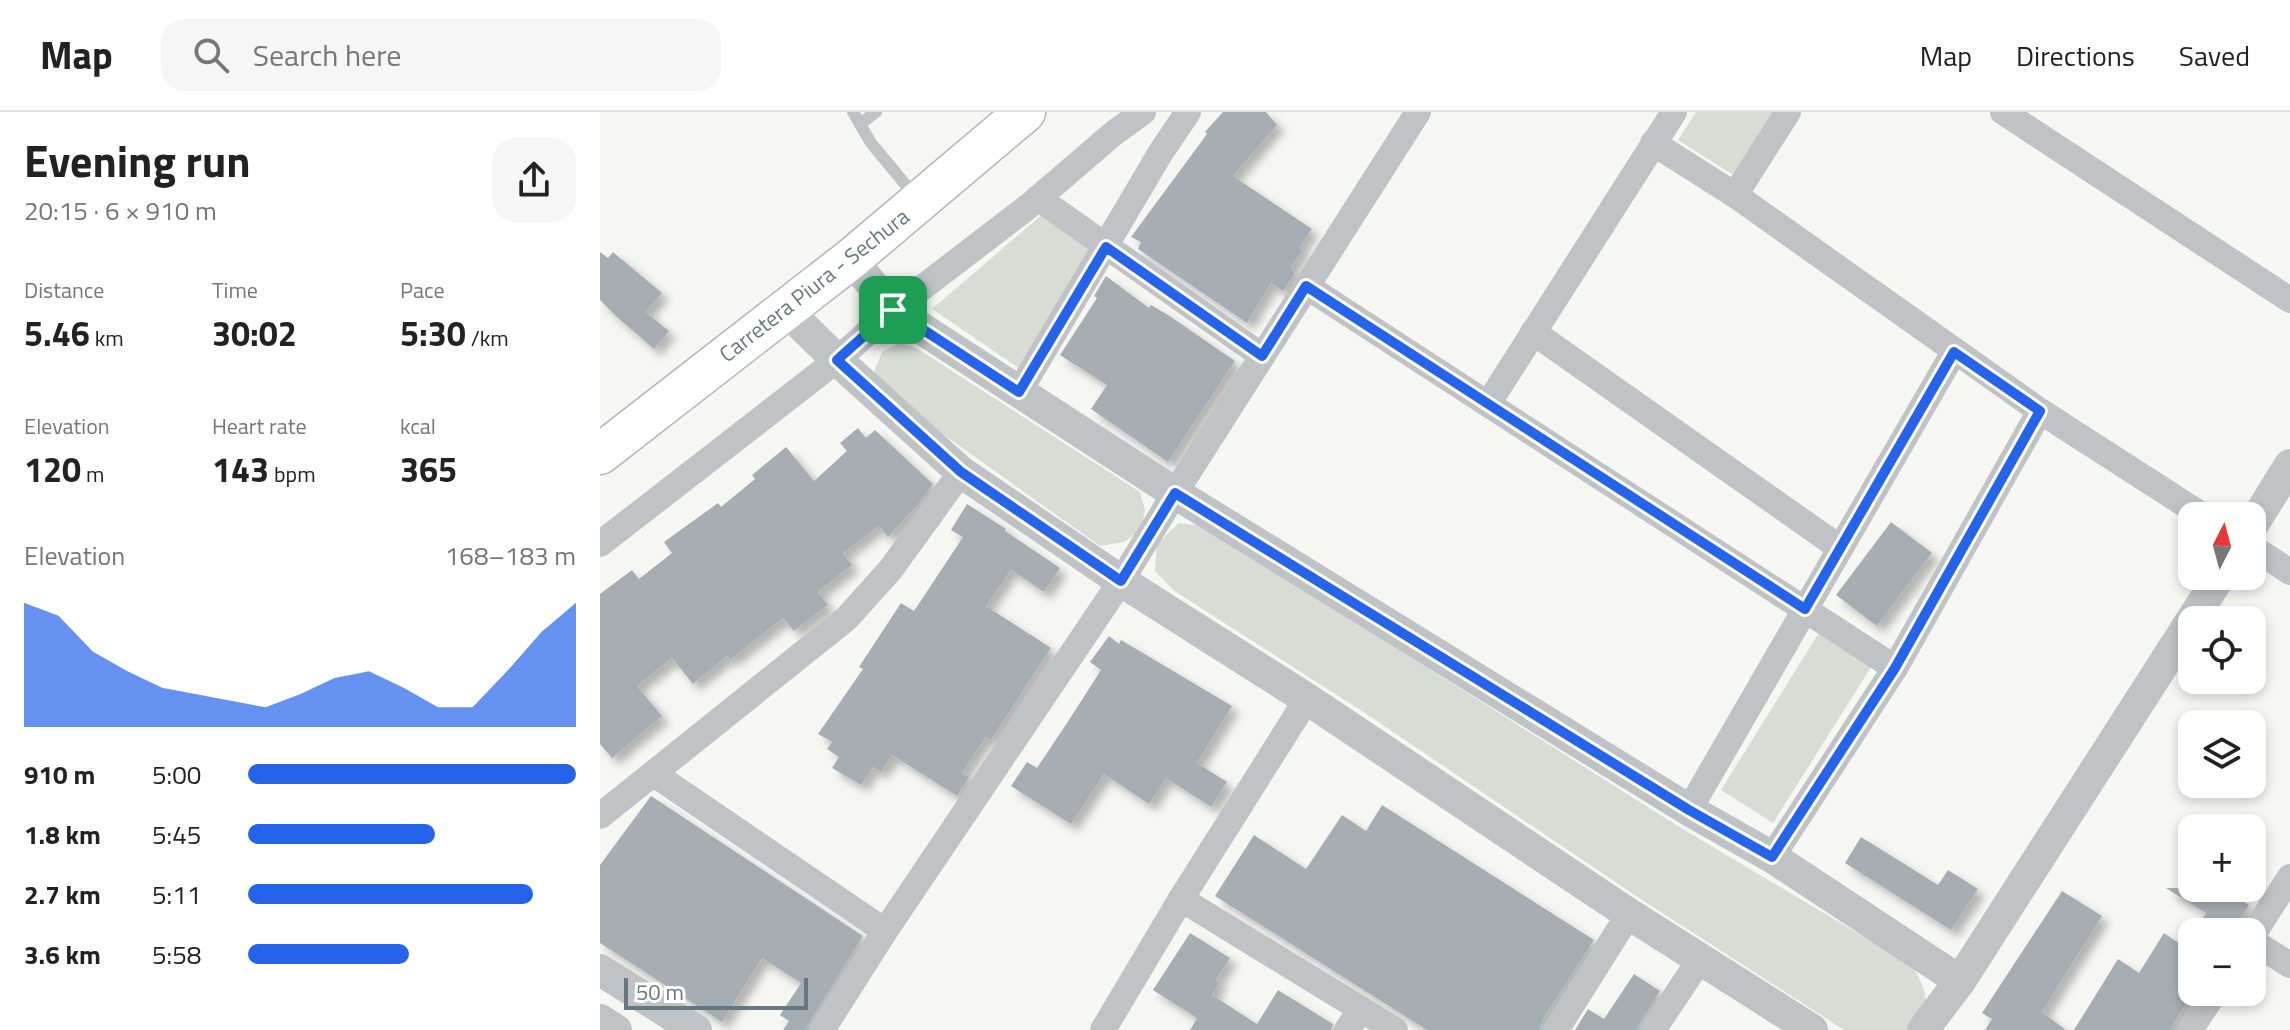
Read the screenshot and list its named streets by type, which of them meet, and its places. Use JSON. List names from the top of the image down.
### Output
{
  "streets": {
    "main road": ["Carretera Piura - Sechura"]
  },
  "scale_bar": "50 m",
  "north": "top",
  "page": {
    "header": "Map",
    "search": "Search here",
    "nav": ["Map", "Directions", "Saved"],
    "heading": ["Evening run", "20:15 · 6 × 910 m"],
    "stats": [
      ["Distance", "5.46 km"],
      ["Time", "30:02"],
      ["Pace", "5:30 /km"],
      ["Elevation", "120 m"],
      ["Heart rate", "143 bpm"],
      ["kcal", "365"]
    ],
    "map_buttons": ["+", "−"],
    "chart": ["Elevation", "168–183 m"],
    "list": [
      {
        "name": "910 m",
        "note": "5:00"
      },
      {
        "name": "1.8 km",
        "note": "5:45"
      },
      {
        "name": "2.7 km",
        "note": "5:11"
      },
      {
        "name": "3.6 km",
        "note": "5:58"
      }
    ],
    "scale": "50 m"
  }
}
